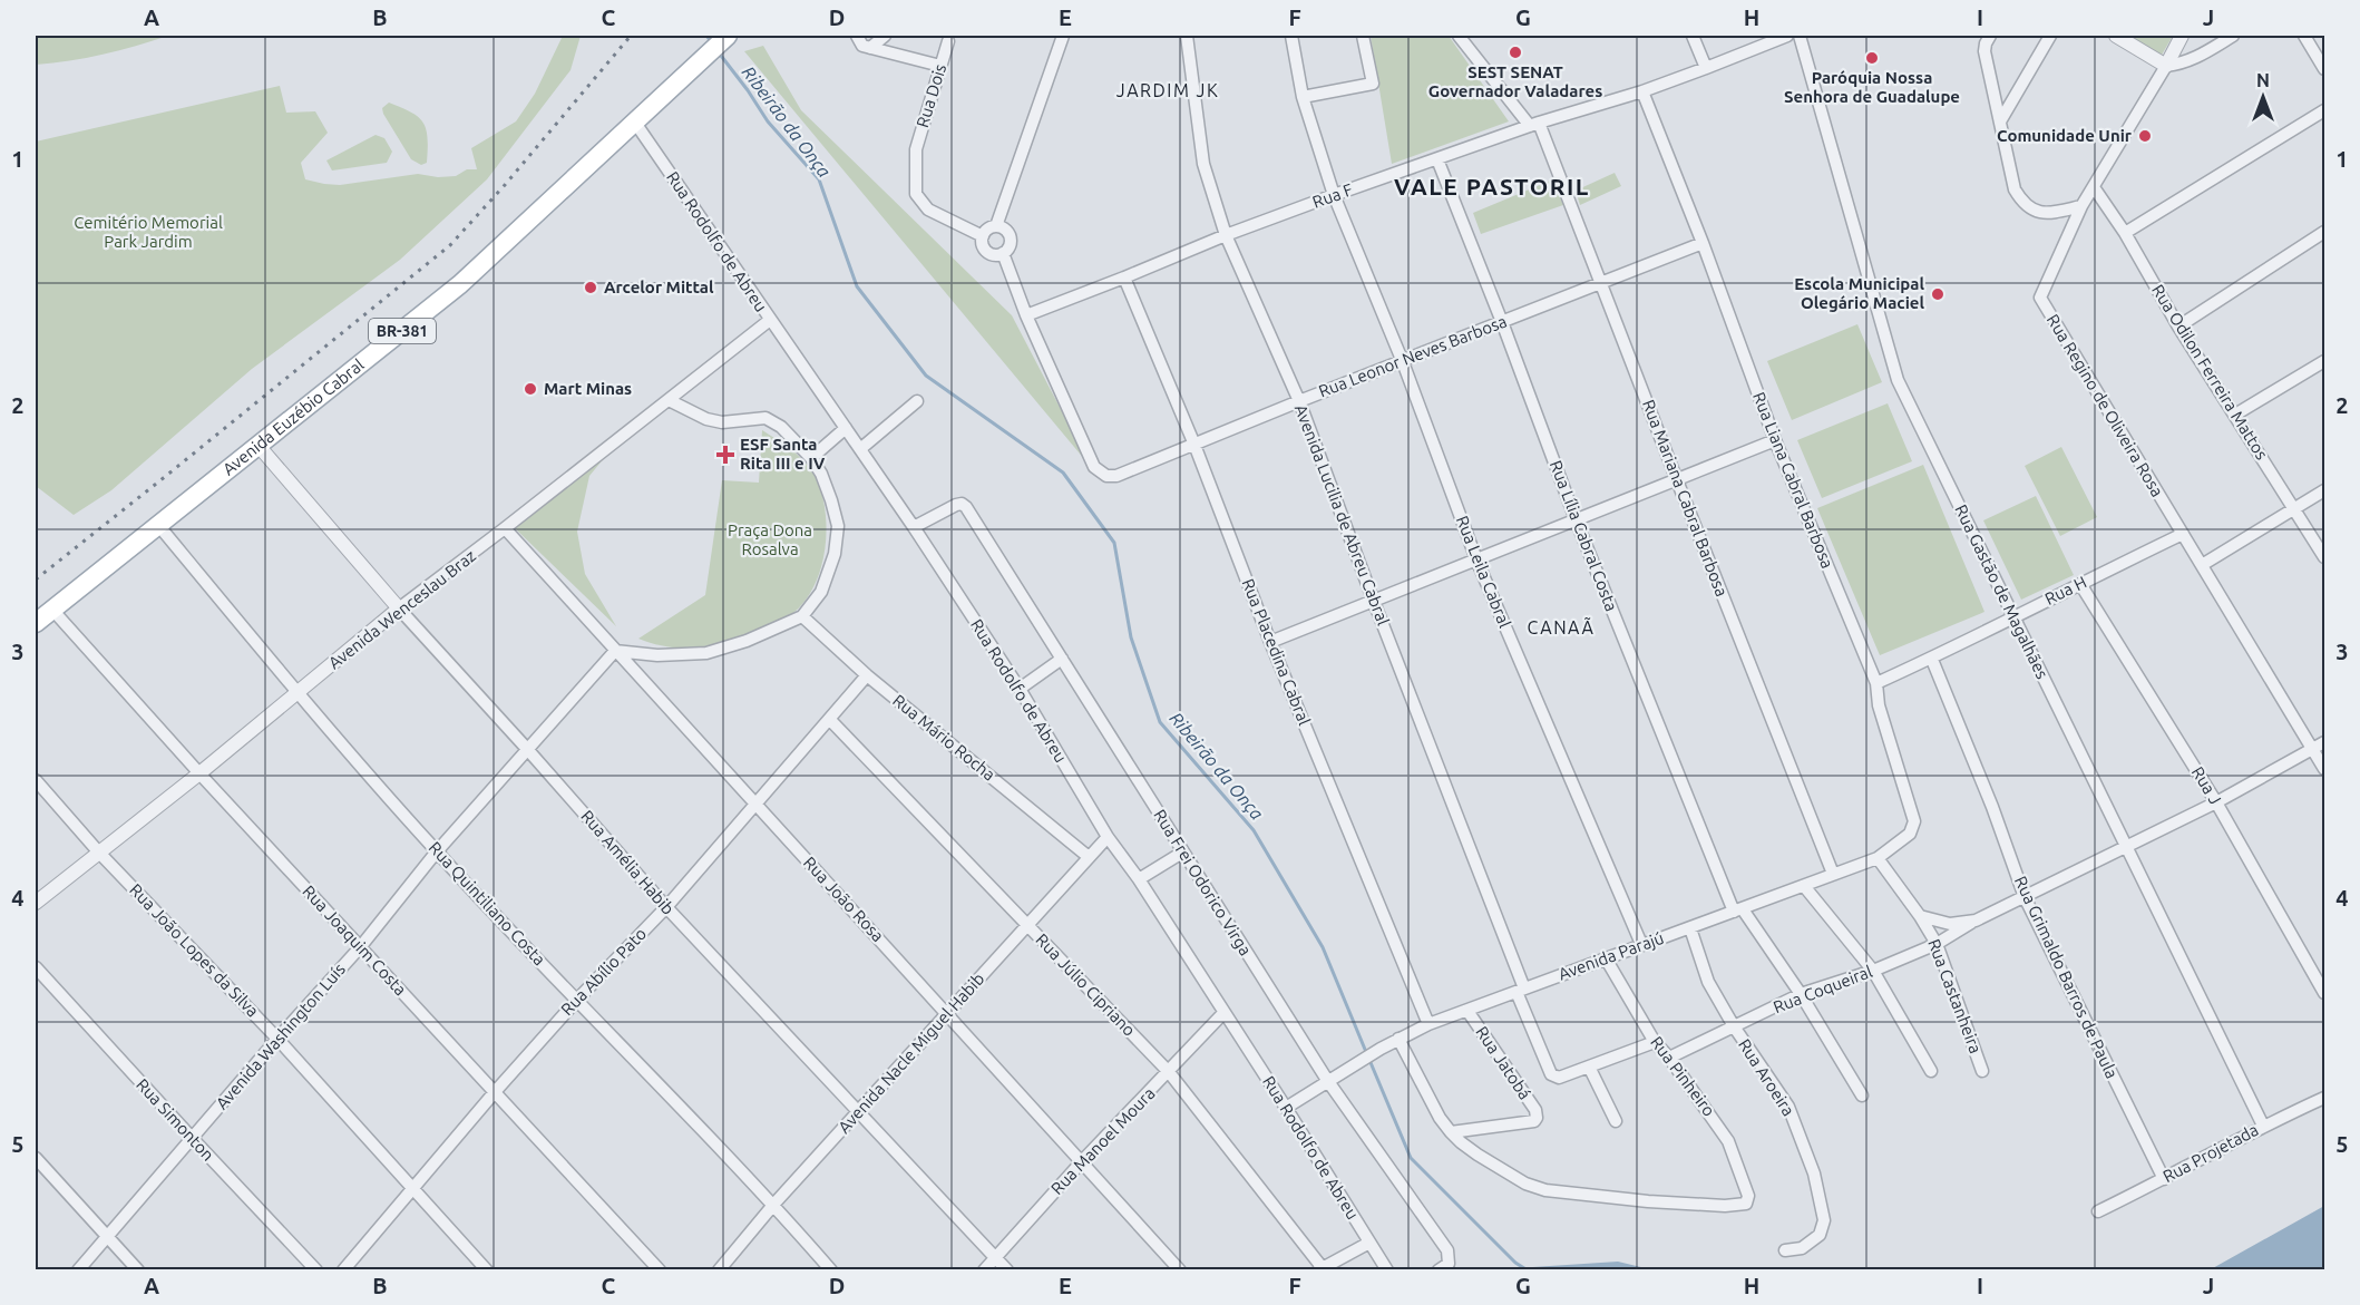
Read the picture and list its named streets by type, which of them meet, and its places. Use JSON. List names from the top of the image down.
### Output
{
  "streets": {
    "main road": ["BR-381", "Avenida Euzébio Cabral"],
    "street": [
      "Rua Dois",
      "Rua F",
      "Rua Rodolfo de Abreu",
      "Rua Leonor Neves Barbosa",
      "Rua Odilon Ferreira Mattos",
      "Rua Regino de Oliveira Rosa",
      "Rua Liana Cabral Barbosa",
      "Rua Mariana Cabral Barbosa",
      "Avenida Lucilia de Abreu Cabral",
      "Rua Lília Cabral Costa",
      "Rua Leila Cabral",
      "Rua H",
      "Rua Gastão de Magalhães",
      "Avenida Wenceslau Braz",
      "Rua Placedina Cabral",
      "Rua Mário Rocha",
      "Rua J",
      "Rua Amélia Habib",
      "Rua Frei Odorico Virga",
      "Rua João Rosa",
      "Rua Quintiliano Costa",
      "Rua Joaquim Costa",
      "Rua João Lopes da Silva",
      "Avenida Parajú",
      "Rua Abílio Pato",
      "Rua Grimaldo Barros de Paula",
      "Rua Júlio Cipriano",
      "Rua Coqueiral",
      "Rua Castanheira",
      "Avenida Washington Luís",
      "Avenida Nacle Miguel Habib",
      "Rua Jatobá",
      "Rua Pinheiro",
      "Rua Aroeira",
      "Rua Simonton",
      "Rua Manoel Moura",
      "Rua Projetada"
    ]
  },
  "crossings": [
    ["Rua F", "Rua Leonor Neves Barbosa"],
    ["Rua F", "Rua Liana Cabral Barbosa"],
    ["Rua F", "Rua Mariana Cabral Barbosa"],
    ["Rua F", "Avenida Lucilia de Abreu Cabral"],
    ["Rua F", "Rua Lília Cabral Costa"],
    ["Rua F", "Rua Leila Cabral"],
    ["Rua F", "Rua Placedina Cabral"],
    ["Rua Rodolfo de Abreu", "Avenida Euzébio Cabral"],
    ["Rua Rodolfo de Abreu", "Avenida Wenceslau Braz"],
    ["Rua Rodolfo de Abreu", "Rua Frei Odorico Virga"],
    ["Rua Rodolfo de Abreu", "Avenida Parajú"],
    ["Rua Rodolfo de Abreu", "Avenida Nacle Miguel Habib"],
    ["Rua Rodolfo de Abreu", "Rua Manoel Moura"],
    ["Rua Leonor Neves Barbosa", "Rua Liana Cabral Barbosa"],
    ["Rua Leonor Neves Barbosa", "Rua Mariana Cabral Barbosa"],
    ["Rua Leonor Neves Barbosa", "Avenida Lucilia de Abreu Cabral"],
    ["Rua Leonor Neves Barbosa", "Rua Lília Cabral Costa"],
    ["Rua Leonor Neves Barbosa", "Rua Leila Cabral"],
    ["Rua Leonor Neves Barbosa", "Rua Placedina Cabral"],
    ["Rua Odilon Ferreira Mattos", "Rua Regino de Oliveira Rosa"],
    ["Rua Regino de Oliveira Rosa", "Rua H"],
    ["Rua Regino de Oliveira Rosa", "Rua Coqueiral"],
    ["Avenida Euzébio Cabral", "Rua Amélia Habib"],
    ["Avenida Euzébio Cabral", "Rua Quintiliano Costa"],
    ["Avenida Euzébio Cabral", "Rua Joaquim Costa"],
    ["Rua Liana Cabral Barbosa", "Rua H"],
    ["Rua Liana Cabral Barbosa", "Avenida Parajú"],
    ["Rua Liana Cabral Barbosa", "Rua Castanheira"],
    ["Rua Mariana Cabral Barbosa", "Avenida Parajú"],
    ["Avenida Lucilia de Abreu Cabral", "Avenida Parajú"],
    ["Rua Lília Cabral Costa", "Avenida Parajú"],
    ["Rua Lília Cabral Costa", "Rua Coqueiral"],
    ["Rua Leila Cabral", "Avenida Parajú"],
    ["Rua H", "Rua Gastão de Magalhães"],
    ["Rua H", "Rua J"],
    ["Rua H", "Rua Grimaldo Barros de Paula"],
    ["Rua Gastão de Magalhães", "Rua Coqueiral"],
    ["Rua Gastão de Magalhães", "Rua Projetada"],
    ["Avenida Wenceslau Braz", "Rua Amélia Habib"],
    ["Avenida Wenceslau Braz", "Rua João Rosa"],
    ["Avenida Wenceslau Braz", "Rua Quintiliano Costa"],
    ["Avenida Wenceslau Braz", "Rua Joaquim Costa"],
    ["Avenida Wenceslau Braz", "Rua João Lopes da Silva"],
    ["Rua Placedina Cabral", "Avenida Parajú"],
    ["Rua Mário Rocha", "Rua Abílio Pato"],
    ["Rua Mário Rocha", "Avenida Nacle Miguel Habib"],
    ["Rua J", "Rua Coqueiral"],
    ["Rua Amélia Habib", "Rua Abílio Pato"],
    ["Rua Amélia Habib", "Avenida Washington Luís"],
    ["Rua Amélia Habib", "Avenida Nacle Miguel Habib"],
    ["Rua Amélia Habib", "Rua Manoel Moura"],
    ["Rua Frei Odorico Virga", "Avenida Parajú"],
    ["Rua João Rosa", "Rua Abílio Pato"],
    ["Rua João Rosa", "Avenida Washington Luís"],
    ["Rua João Rosa", "Avenida Nacle Miguel Habib"],
    ["Rua João Rosa", "Rua Manoel Moura"],
    ["Rua Quintiliano Costa", "Rua Abílio Pato"],
    ["Rua Quintiliano Costa", "Avenida Washington Luís"],
    ["Rua Quintiliano Costa", "Avenida Nacle Miguel Habib"],
    ["Rua Joaquim Costa", "Rua Abílio Pato"],
    ["Rua Joaquim Costa", "Avenida Washington Luís"],
    ["Rua João Lopes da Silva", "Rua Abílio Pato"],
    ["Rua João Lopes da Silva", "Avenida Washington Luís"],
    ["Avenida Parajú", "Rua Castanheira"],
    ["Avenida Parajú", "Rua Jatobá"],
    ["Avenida Parajú", "Rua Pinheiro"],
    ["Avenida Parajú", "Rua Aroeira"],
    ["Rua Abílio Pato", "Rua Júlio Cipriano"],
    ["Rua Grimaldo Barros de Paula", "Rua Coqueiral"],
    ["Rua Grimaldo Barros de Paula", "Rua Projetada"],
    ["Rua Júlio Cipriano", "Avenida Nacle Miguel Habib"],
    ["Rua Júlio Cipriano", "Rua Manoel Moura"],
    ["Rua Coqueiral", "Rua Castanheira"],
    ["Rua Coqueiral", "Rua Pinheiro"],
    ["Rua Coqueiral", "Rua Aroeira"],
    ["Avenida Washington Luís", "Rua Simonton"],
    ["Rua Jatobá", "Rua Pinheiro"]
  ],
  "districts": ["JARDIM JK", "VALE PASTORIL", "CANAÃ"],
  "water": ["Ribeirão da Onça"],
  "parks": ["Cemitério Memorial Park Jardim", "Praça Dona Rosalva"],
  "places": {
    "other": [
      "SEST SENAT Governador Valadares",
      "Paróquia Nossa Senhora de Guadalupe",
      "Comunidade Unir",
      "Arcelor Mittal",
      "Escola Municipal Olegário Maciel",
      "Mart Minas"
    ],
    "health": ["ESF Santa Rita III e IV"]
  },
  "north": "top",
  "grid": {
    "columns": [
      "A",
      "B",
      "C",
      "D",
      "E",
      "F",
      "G",
      "H",
      "I",
      "J"
    ],
    "rows": [
      "1",
      "2",
      "3",
      "4",
      "5"
    ]
  }
}
